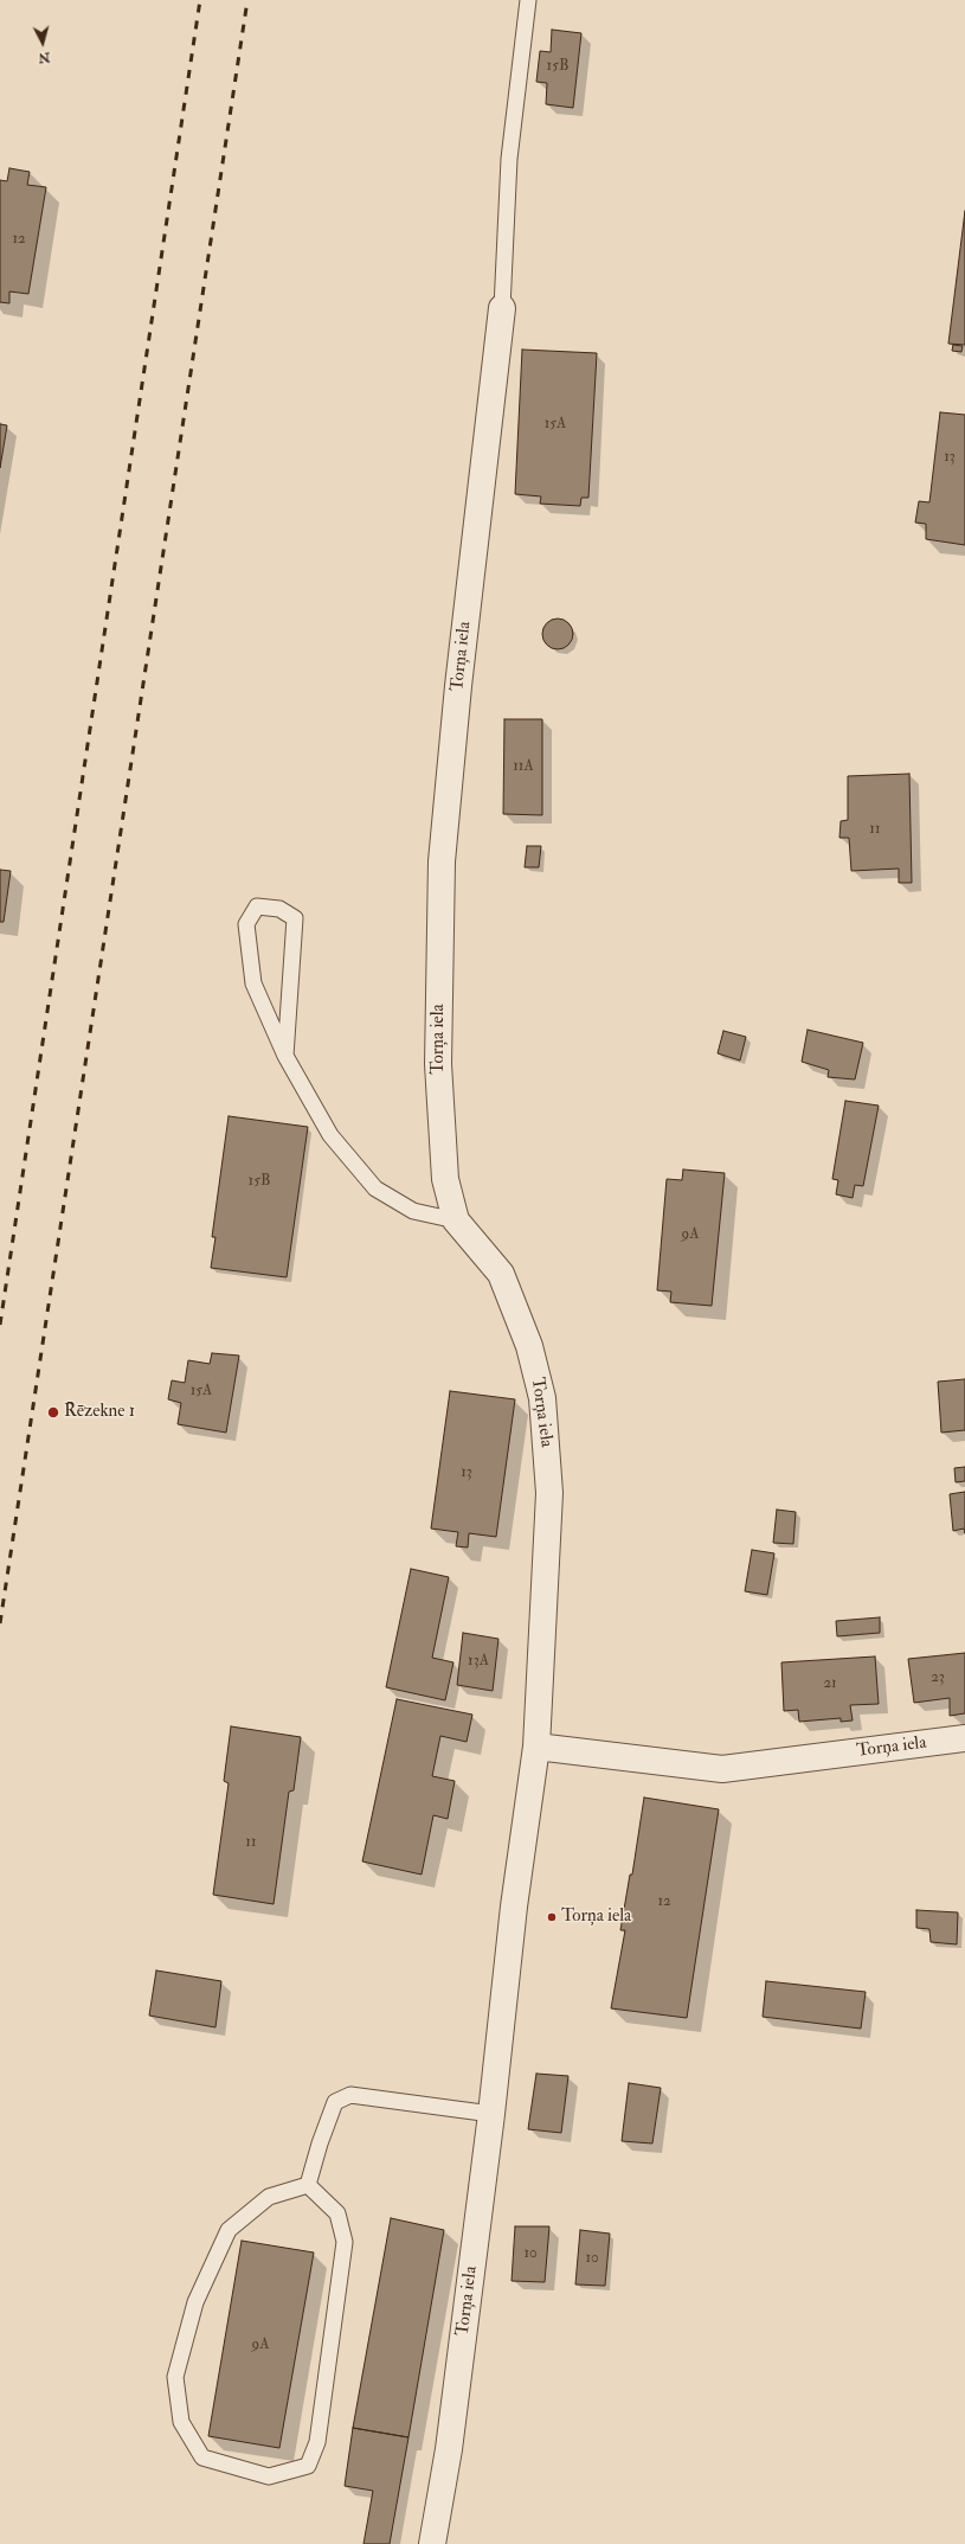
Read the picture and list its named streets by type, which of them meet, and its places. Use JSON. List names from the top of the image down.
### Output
{
  "streets": {
    "street": ["Torņa iela"]
  },
  "places": ["Rēzekne 1", "Torņa iela"],
  "house_numbers": [
    "15B",
    "12",
    "15A",
    "13",
    "11A",
    "11",
    "15B",
    "9A",
    "15A",
    "13",
    "13A",
    "23",
    "21",
    "11",
    "12",
    "10",
    "10",
    "9A"
  ],
  "north": "bottom"
}
